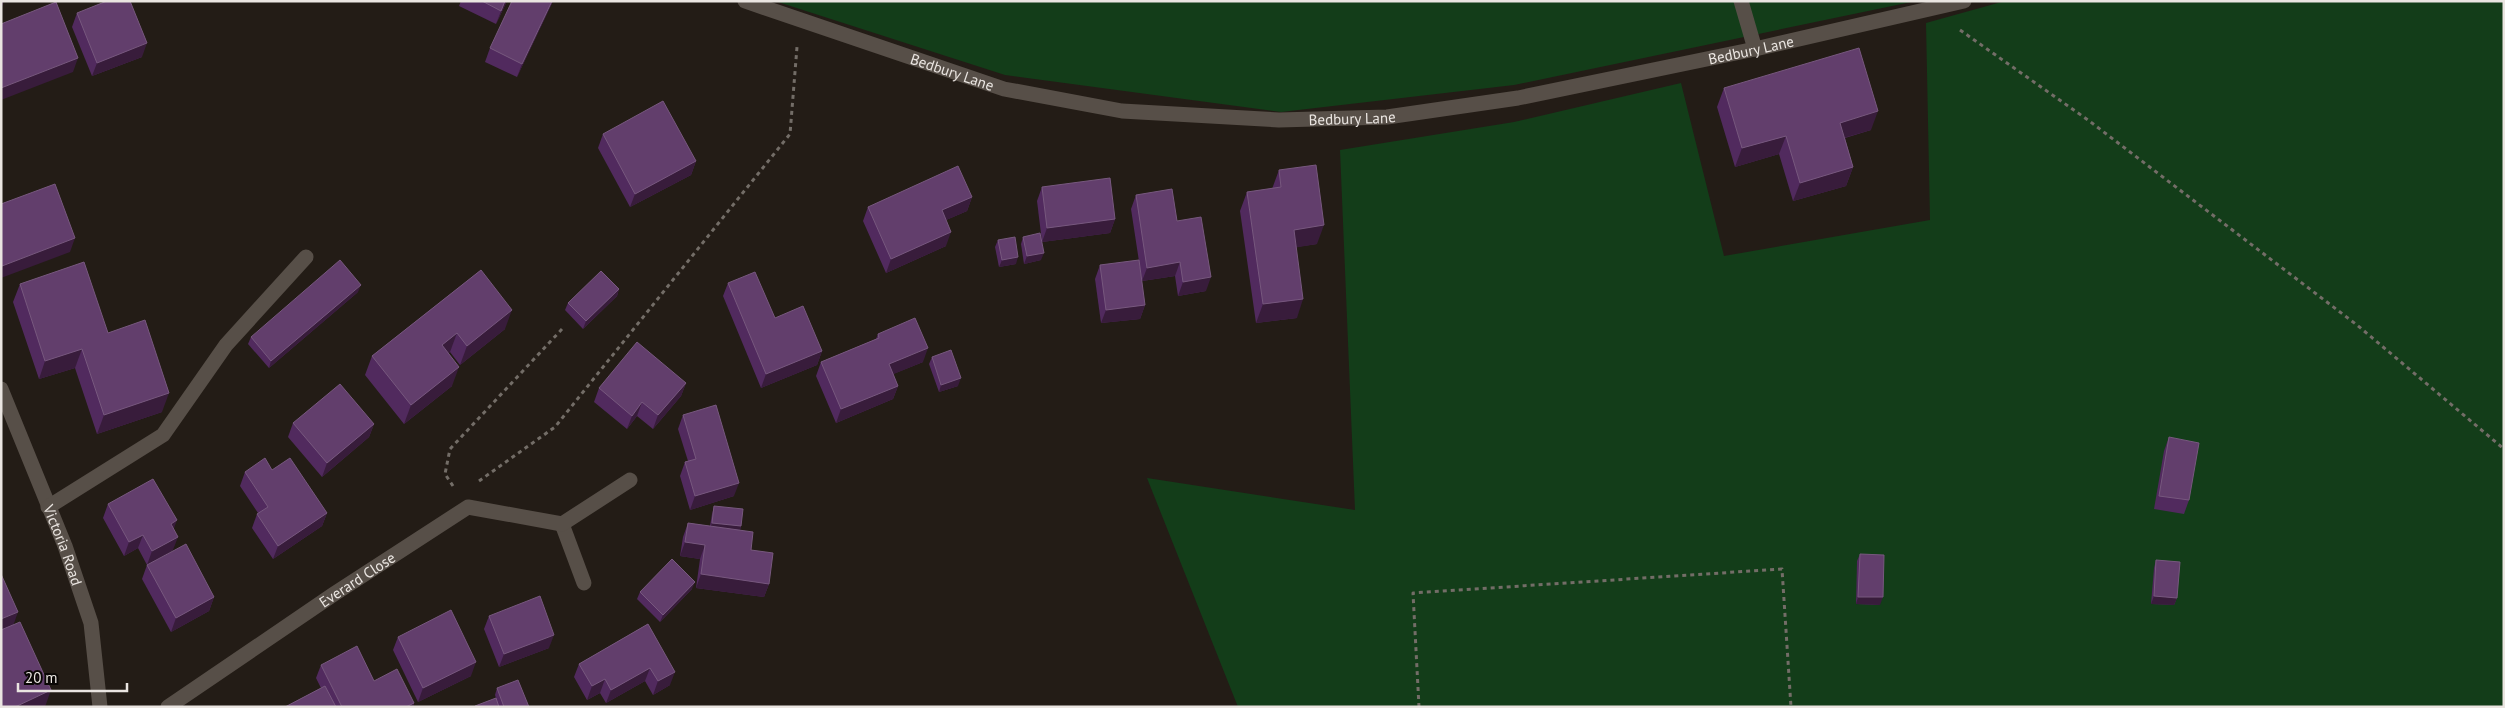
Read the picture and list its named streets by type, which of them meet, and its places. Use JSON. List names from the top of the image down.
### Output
{
  "streets": {
    "street": ["Bedbury Lane", "Victoria Road", "Everard Close"]
  },
  "scale_bar": "20 m"
}
